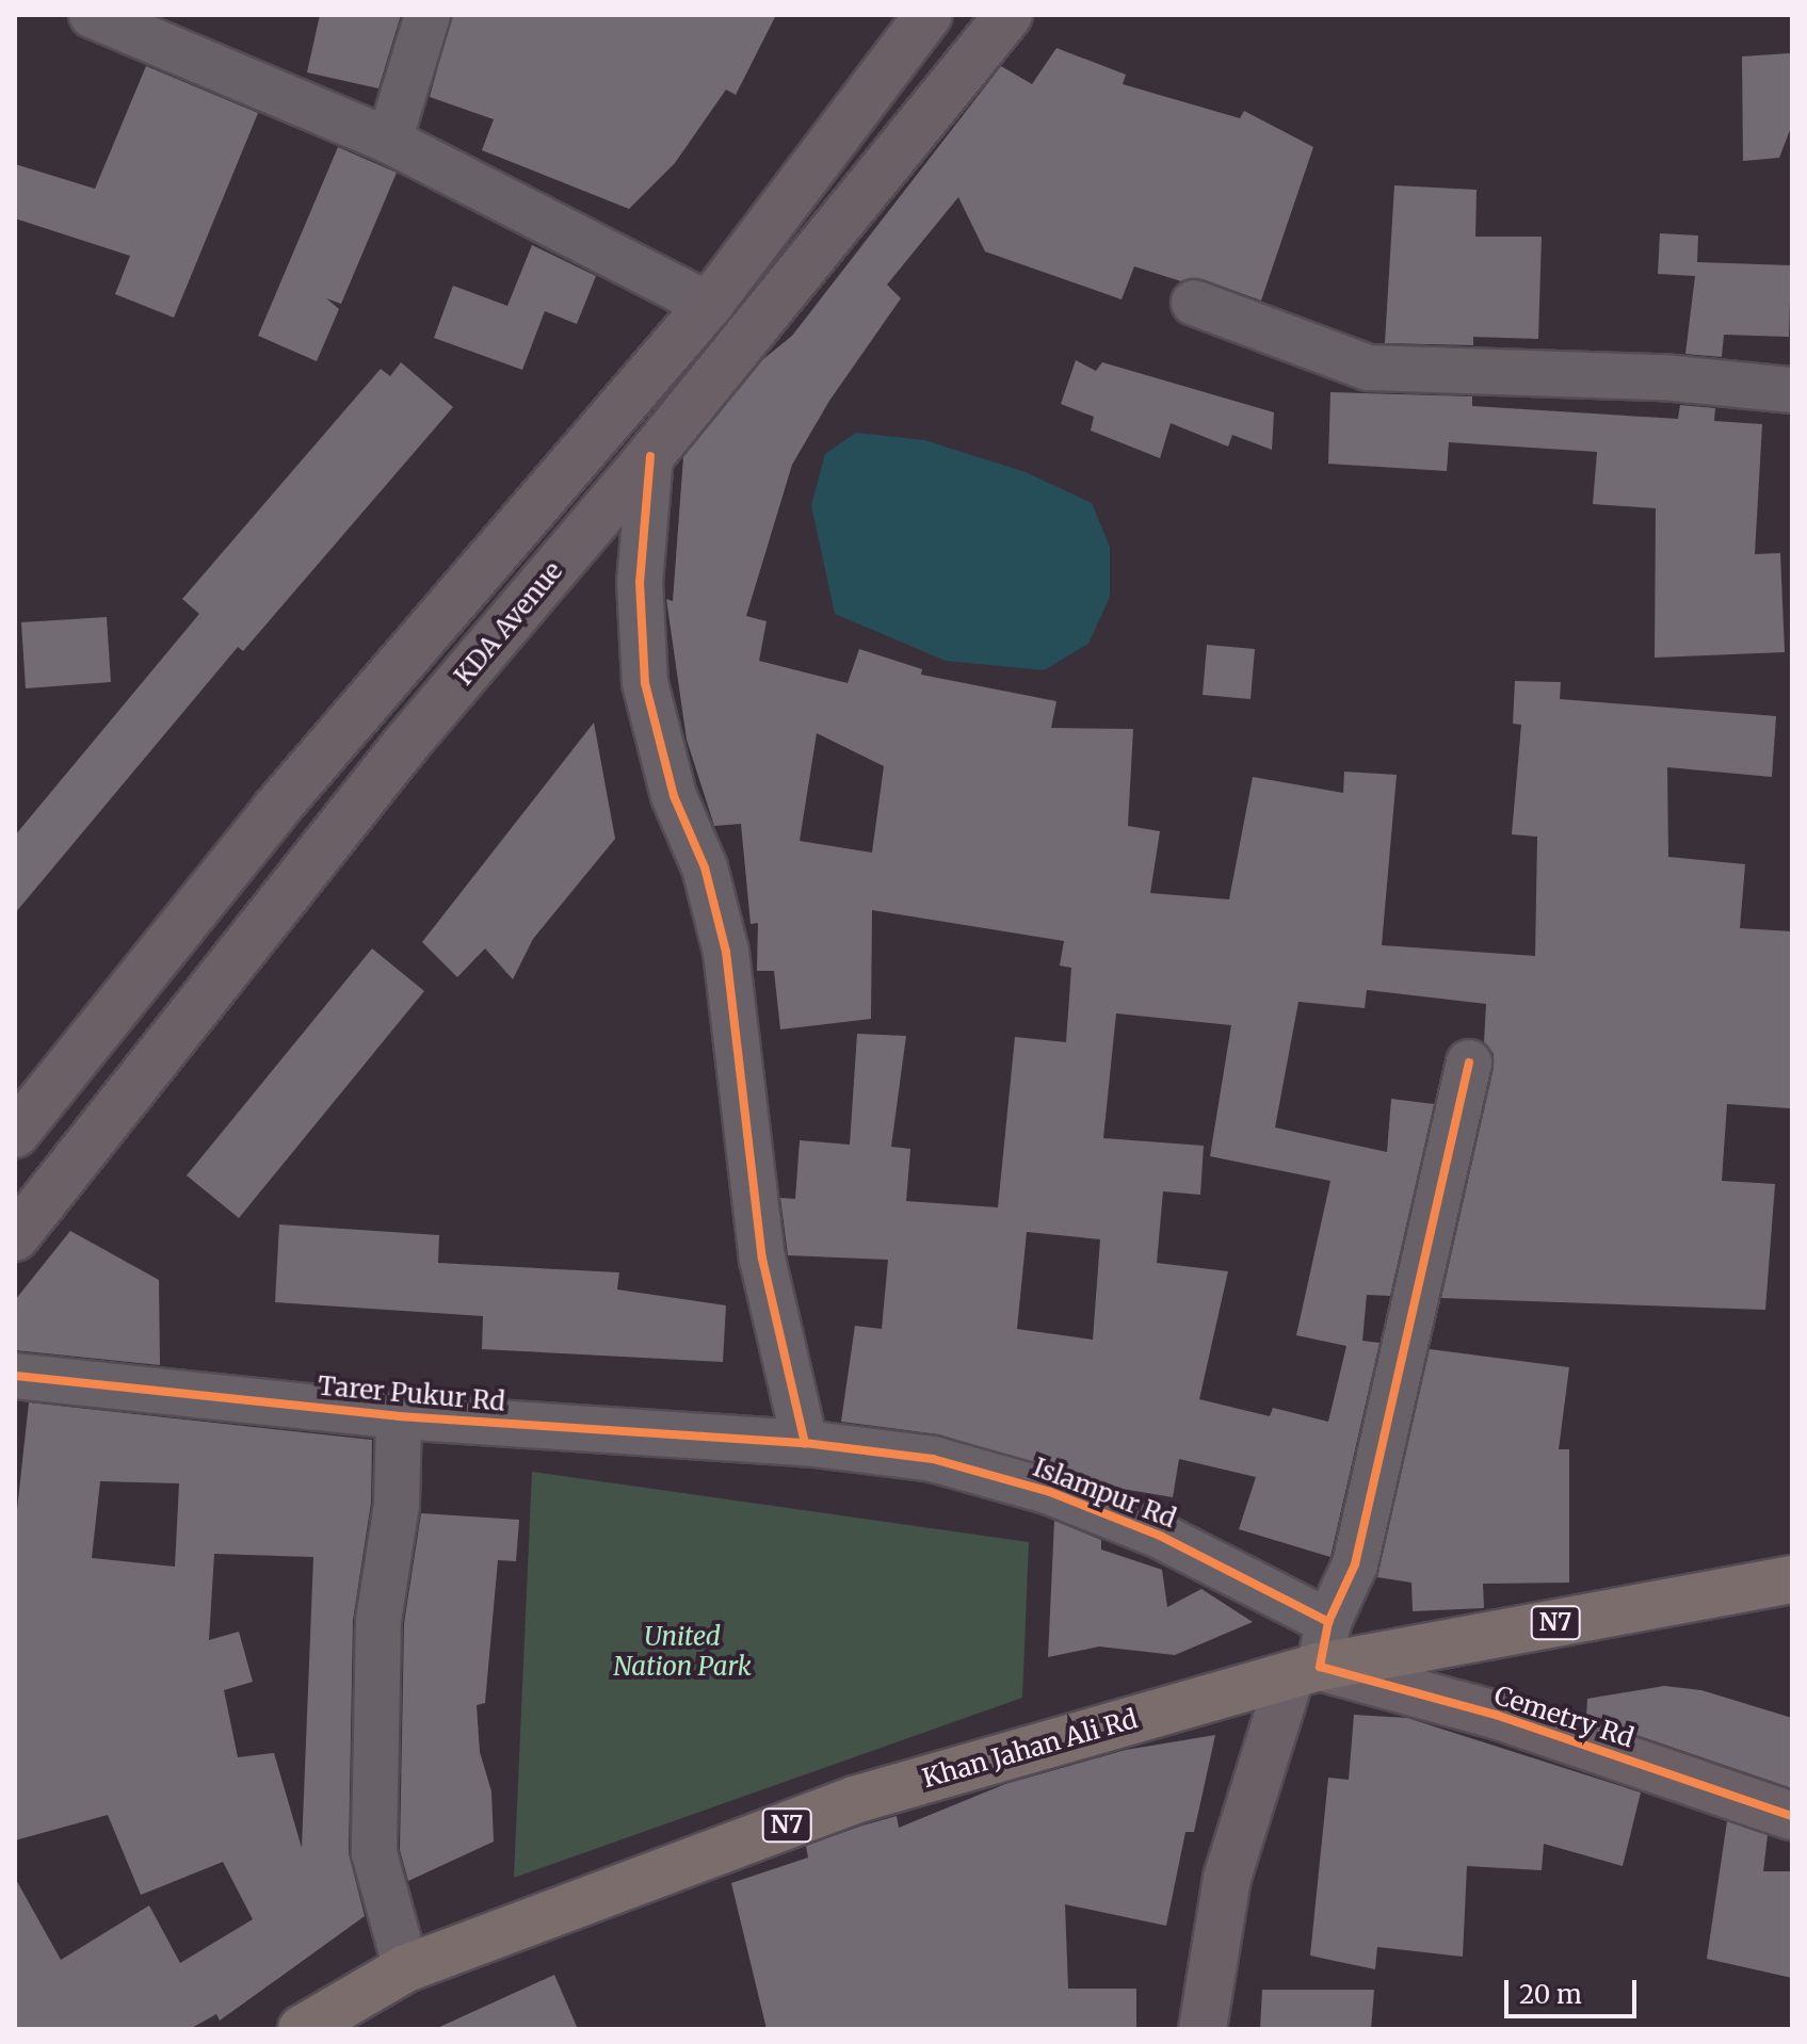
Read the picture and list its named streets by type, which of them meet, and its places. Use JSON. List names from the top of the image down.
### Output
{
  "streets": {
    "highway": ["N7", "Khan Jahan Ali Rd"],
    "main road": ["KDA Avenue", "Cemetry Rd"],
    "street": ["Tarer Pukur Rd", "Islampur Rd"]
  },
  "crossings": [
    ["Tarer Pukur Rd", "Islampur Rd"],
    ["Islampur Rd", "Cemetry Rd"],
    ["Islampur Rd", "Khan Jahan Ali Rd"],
    ["Cemetry Rd", "Khan Jahan Ali Rd"]
  ],
  "parks": ["United Nation Park"],
  "scale_bar": "20 m"
}
